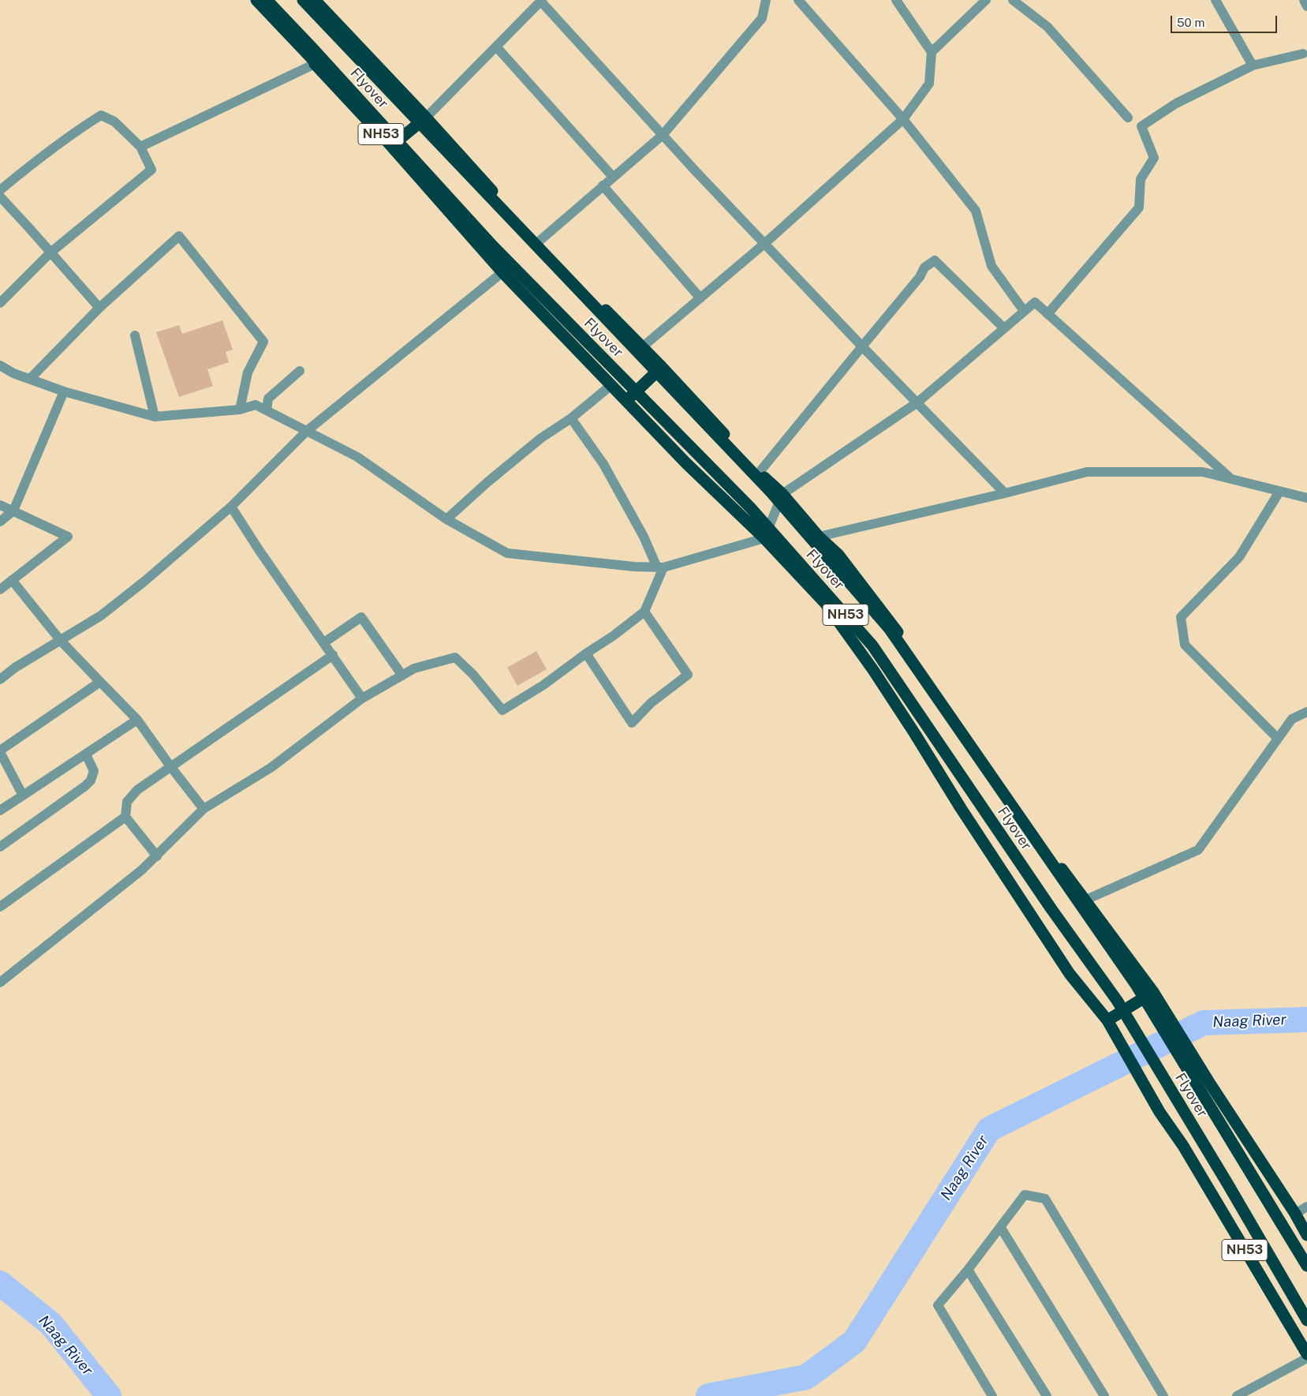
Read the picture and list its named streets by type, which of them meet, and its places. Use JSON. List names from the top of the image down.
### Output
{
  "streets": {
    "highway": ["Flyover", "NH53"]
  },
  "water": ["Naag River"],
  "scale_bar": "50 m"
}
